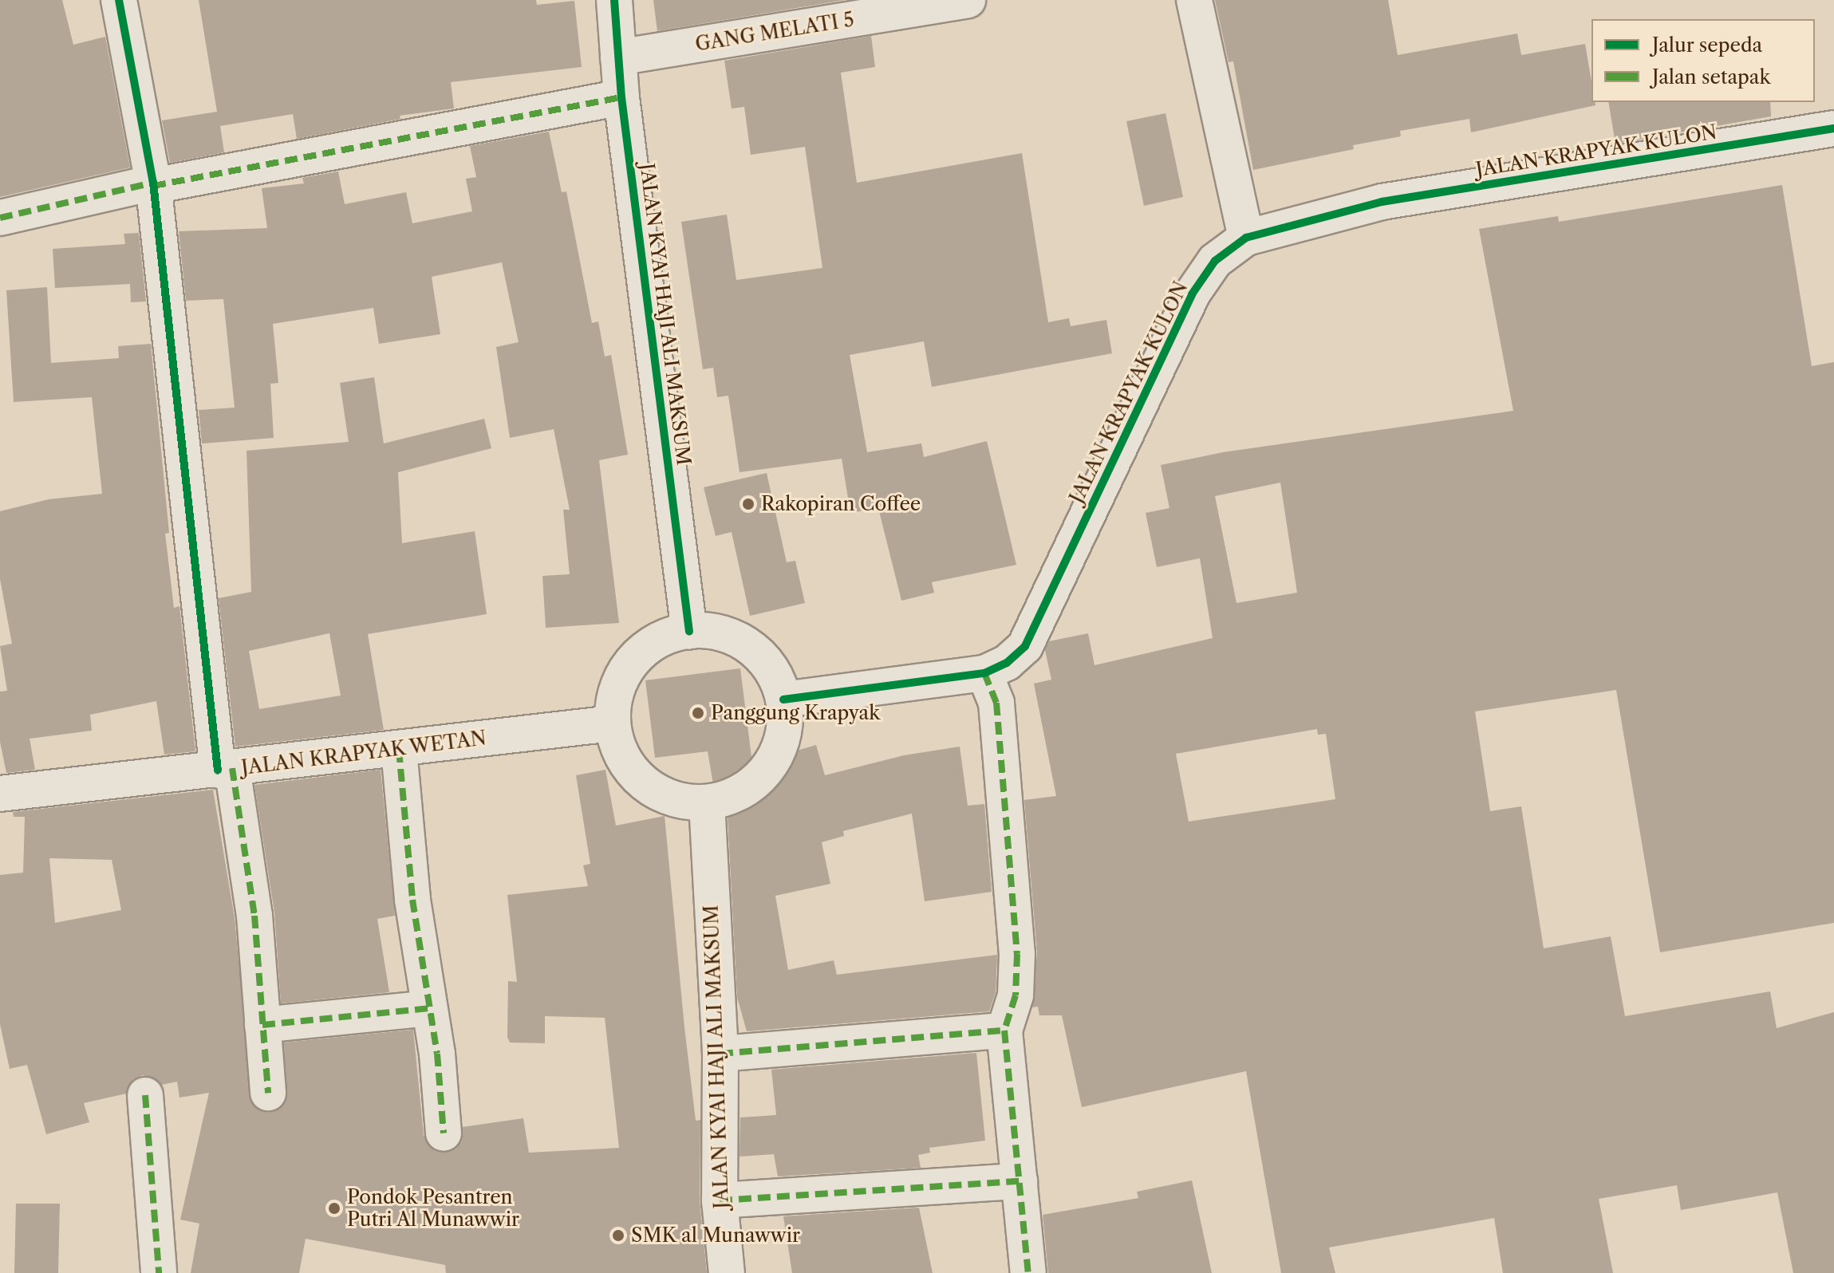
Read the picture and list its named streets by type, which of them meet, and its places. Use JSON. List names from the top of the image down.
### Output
{
  "streets": {
    "street": [
      "GANG MELATI 5",
      "JALAN KRAPYAK KULON",
      "JALAN KYAI HAJI ALI MAKSUM",
      "JALAN KRAPYAK WETAN"
    ]
  },
  "crossings": [
    ["GANG MELATI 5", "JALAN KYAI HAJI ALI MAKSUM"],
    ["JALAN KRAPYAK KULON", "JALAN KYAI HAJI ALI MAKSUM"],
    ["JALAN KRAPYAK KULON", "JALAN KRAPYAK WETAN"],
    ["JALAN KYAI HAJI ALI MAKSUM", "JALAN KRAPYAK WETAN"]
  ],
  "places": [
    "Rakopiran Coffee",
    "Panggung Krapyak",
    "Pondok Pesantren Putri Al Munawwir",
    "SMK al Munawwir"
  ],
  "legend": ["Jalur sepeda", "Jalan setapak"]
}
